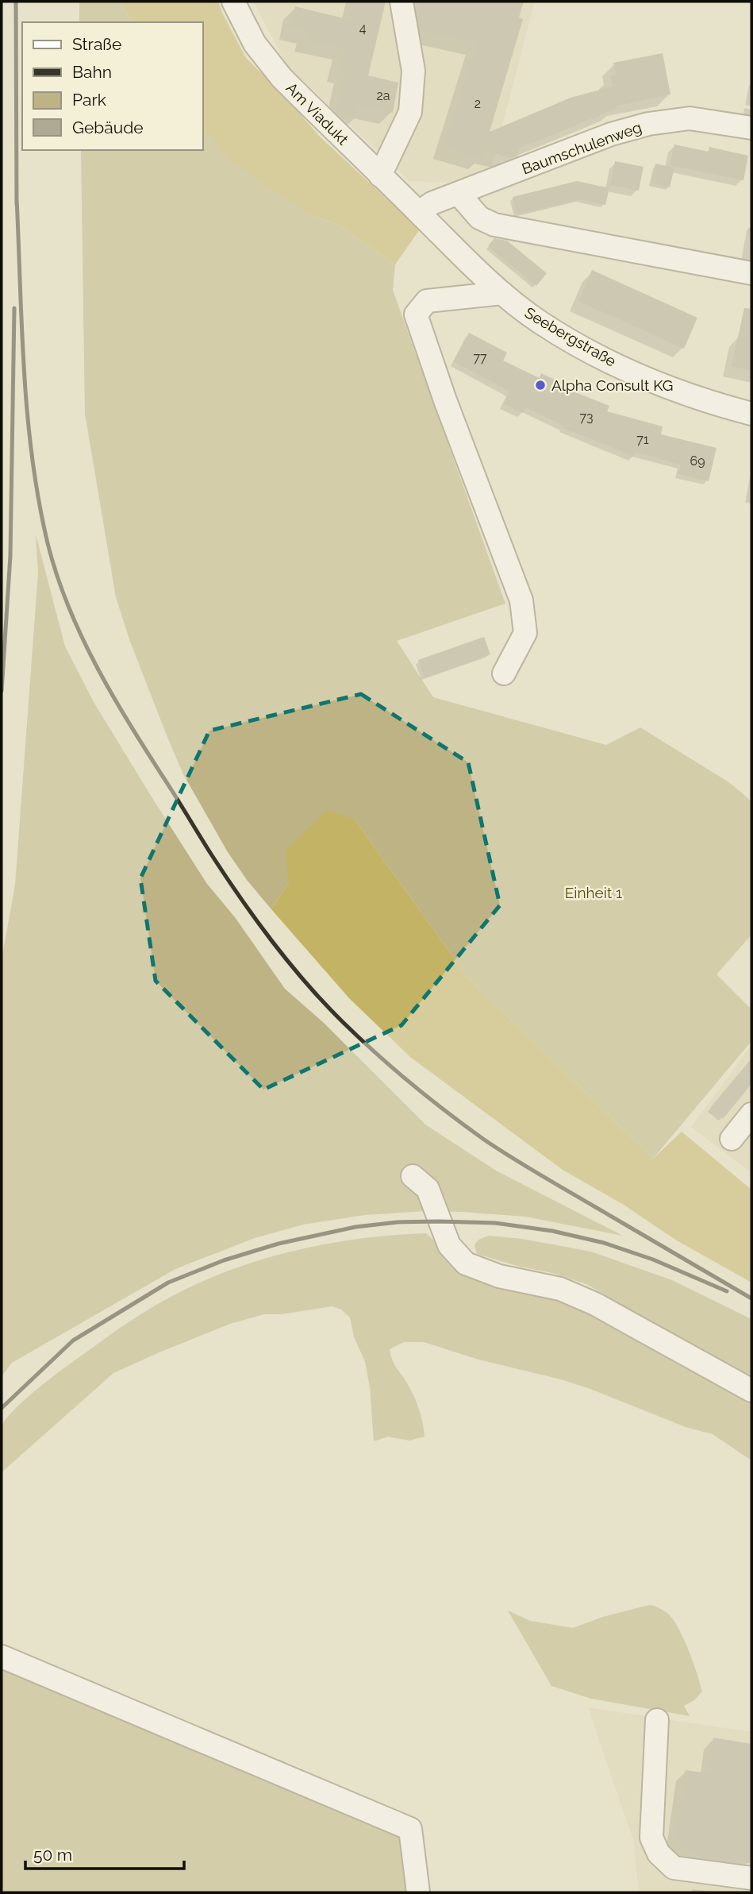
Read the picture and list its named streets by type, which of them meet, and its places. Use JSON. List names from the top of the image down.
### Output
{
  "streets": {
    "street": ["Am Viadukt", "Baumschulenweg", "Seebergstraße"]
  },
  "crossings": [
    ["Am Viadukt", "Baumschulenweg"],
    ["Am Viadukt", "Seebergstraße"],
    ["Baumschulenweg", "Seebergstraße"]
  ],
  "parks": ["Einheit 1"],
  "places": ["Alpha Consult KG"],
  "house_numbers": [
    "4",
    "2a",
    "2",
    "77",
    "73",
    "71",
    "69"
  ],
  "legend": [
    "Straße",
    "Bahn",
    "Park",
    "Gebäude"
  ],
  "scale_bar": "50 m"
}
